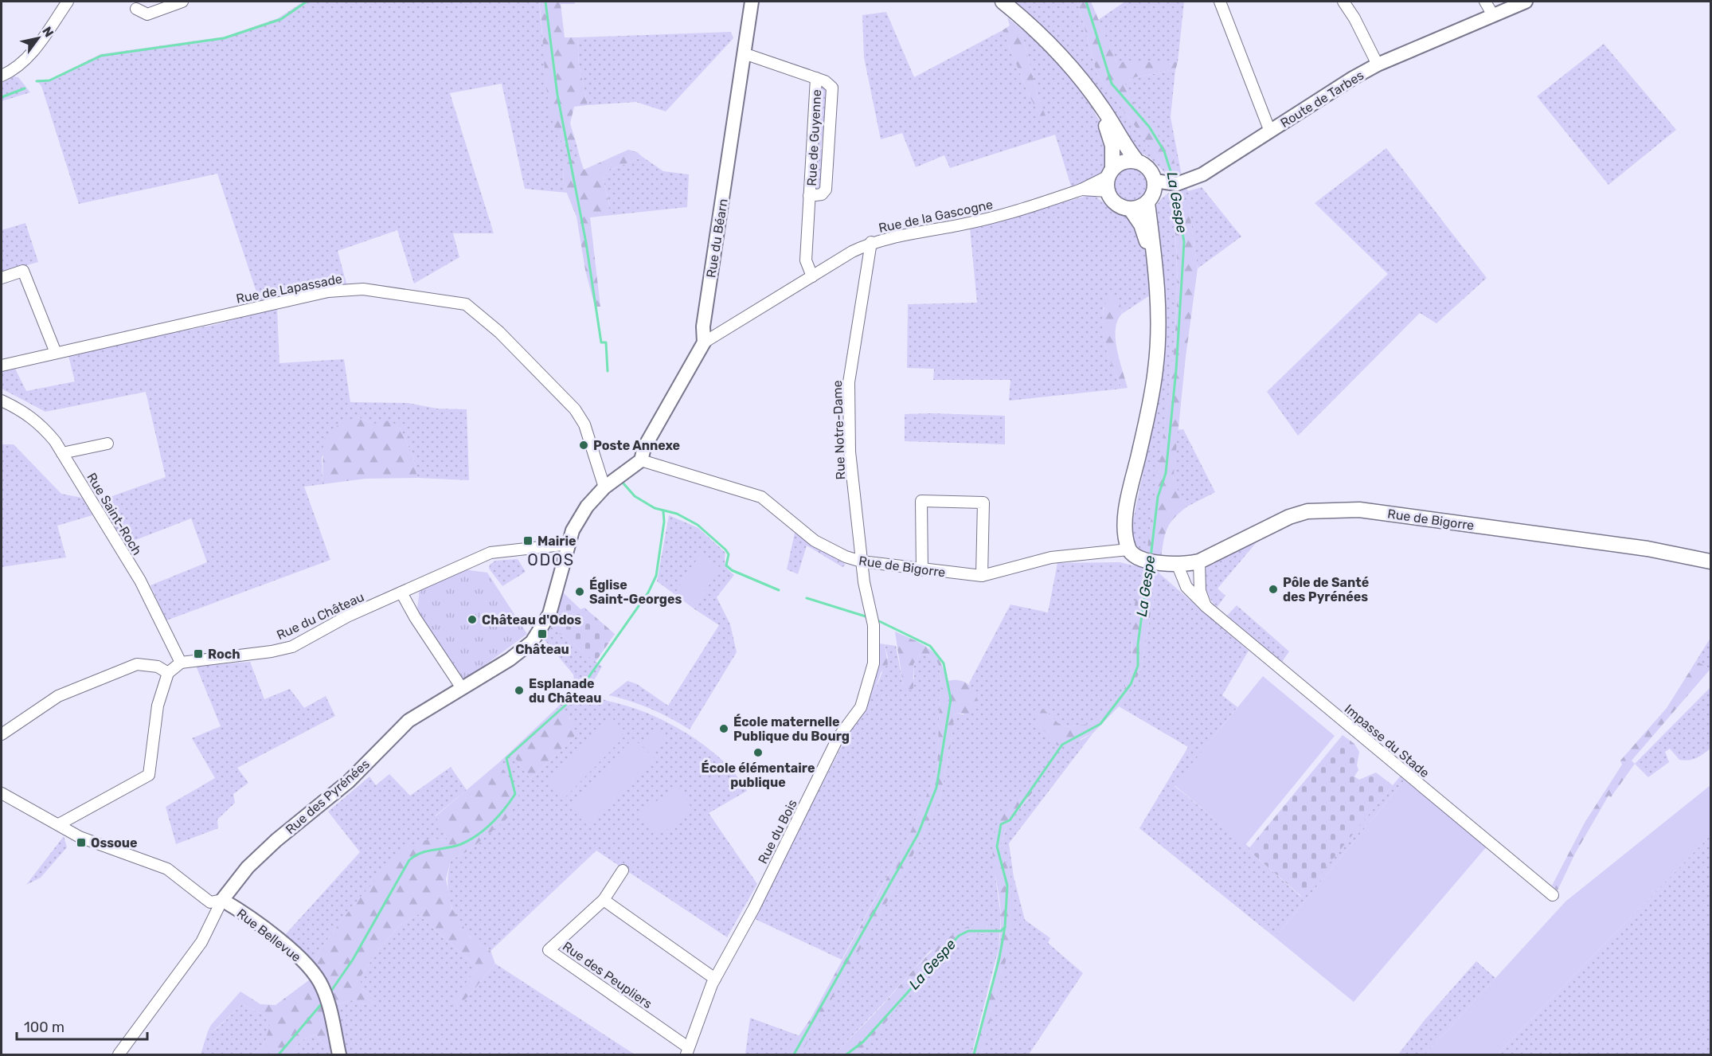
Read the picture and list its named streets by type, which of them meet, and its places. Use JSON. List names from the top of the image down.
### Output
{
  "streets": {
    "main road": ["Rue de Bigorre"],
    "street": [
      "Route de Tarbes",
      "Rue de Guyenne",
      "Rue de la Gascogne",
      "Rue du Béarn",
      "Rue de Lapassade",
      "Rue Notre-Dame",
      "Rue Saint-Roch",
      "Rue du Château",
      "Impasse du Stade",
      "Rue des Pyrénées",
      "Rue du Bois",
      "Rue Bellevue",
      "Rue des Peupliers"
    ]
  },
  "crossings": [
    ["Route de Tarbes", "Rue de la Gascogne"],
    ["Rue de Guyenne", "Rue de la Gascogne"],
    ["Rue de Guyenne", "Rue du Béarn"],
    ["Rue de la Gascogne", "Rue du Béarn"],
    ["Rue de la Gascogne", "Rue Notre-Dame"],
    ["Rue du Béarn", "Rue de Bigorre"],
    ["Rue du Béarn", "Rue des Pyrénées"],
    ["Rue de Lapassade", "Rue des Pyrénées"],
    ["Rue Notre-Dame", "Rue de Bigorre"],
    ["Rue Notre-Dame", "Rue du Bois"],
    ["Rue Saint-Roch", "Rue du Château"],
    ["Rue de Bigorre", "Impasse du Stade"],
    ["Rue de Bigorre", "Rue des Pyrénées"],
    ["Rue de Bigorre", "Rue du Bois"],
    ["Rue du Château", "Rue des Pyrénées"],
    ["Rue des Pyrénées", "Rue Bellevue"],
    ["Rue du Bois", "Rue des Peupliers"]
  ],
  "districts": ["ODOS"],
  "water": ["La Gespe"],
  "places": {
    "other": [
      "Poste Annexe",
      "Pôle de Santé des Pyrénées",
      "Église Saint-Georges",
      "Château d'Odos",
      "Esplanade du Château",
      "École maternelle Publique du Bourg",
      "École élémentaire publique"
    ],
    "transit": [
      "Mairie",
      "Château",
      "Roch",
      "Ossoue"
    ]
  },
  "scale_bar": "100 m",
  "north": "top right"
}
